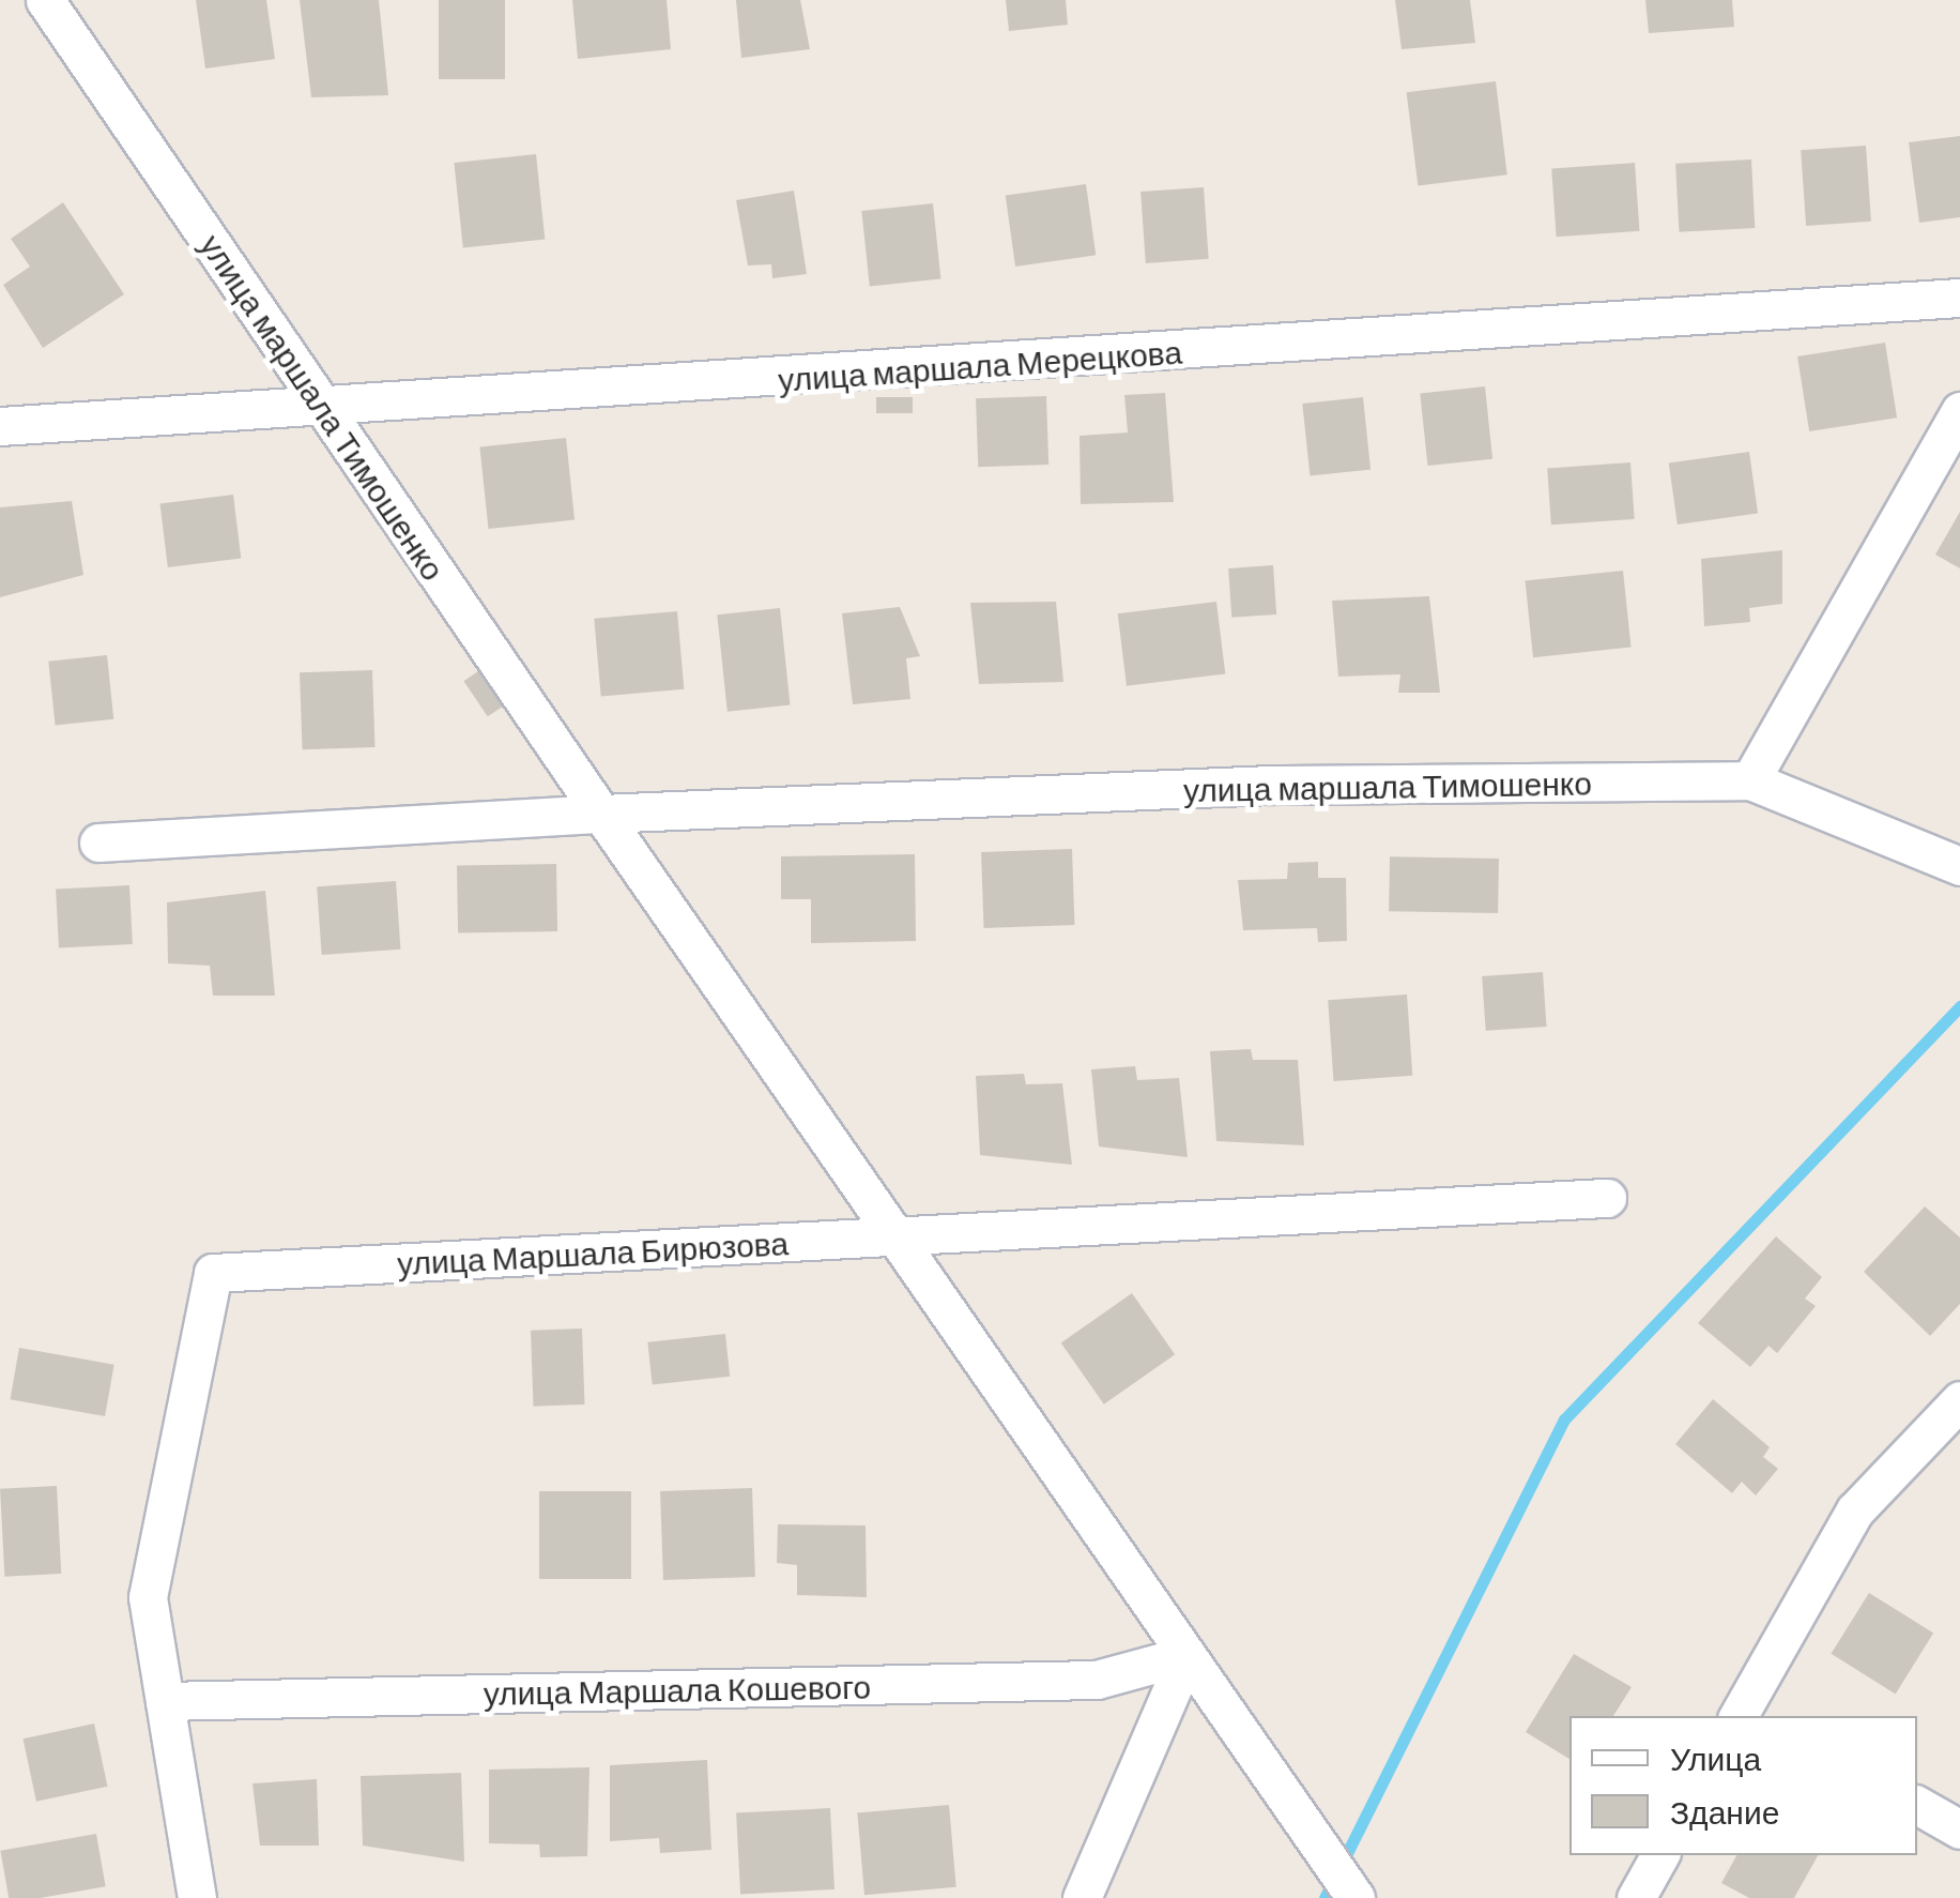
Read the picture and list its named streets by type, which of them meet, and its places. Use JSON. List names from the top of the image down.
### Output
{
  "streets": {
    "street": [
      "улица маршала Мерецкова",
      "улица маршала Тимошенко",
      "улица Маршала Бирюзова",
      "улица Маршала Кошевого"
    ]
  },
  "crossings": [
    ["улица маршала Мерецкова", "улица маршала Тимошенко"],
    ["улица Маршала Бирюзова", "улица Маршала Кошевого"]
  ],
  "legend": ["Улица", "Здание"]
}
